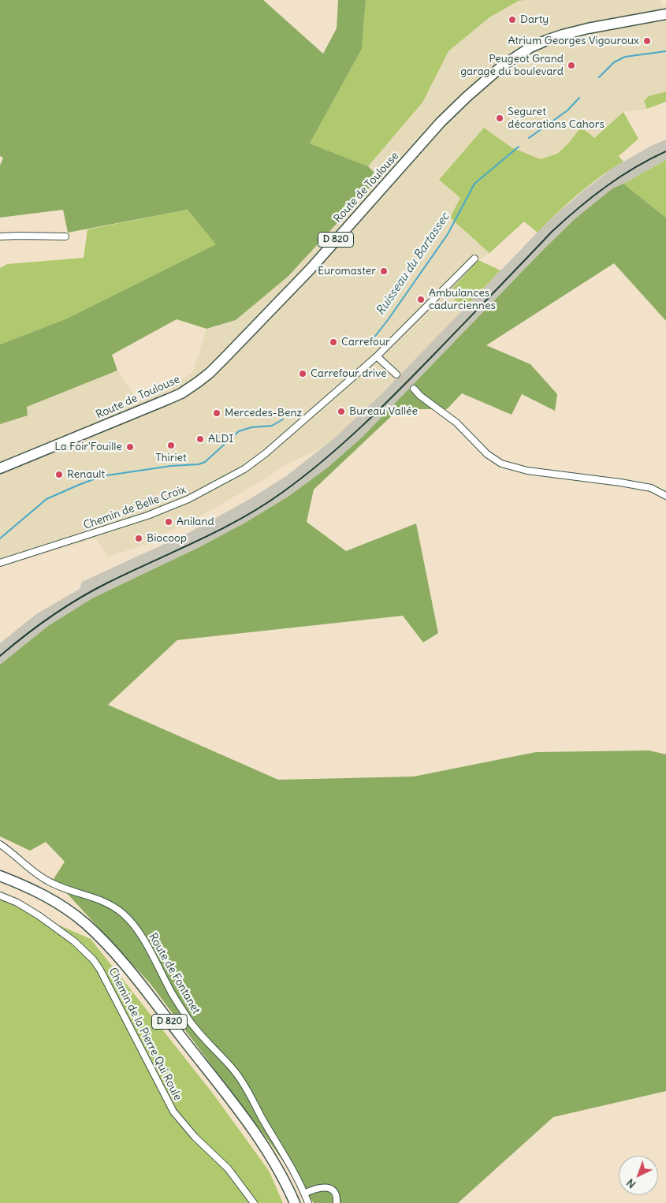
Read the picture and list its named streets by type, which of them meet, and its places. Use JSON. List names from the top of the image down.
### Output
{
  "streets": {
    "main road": ["Route de Toulouse", "D 820"],
    "street": ["Chemin de Belle Croix", "Route de Fontanet", "Chemin de la Pierre Qui Roule"]
  },
  "water": ["Ruisseau du Bartassec"],
  "places": [
    "Darty",
    "Atrium Georges Vigouroux",
    "Peugeot Grand garage du boulevard",
    "Seguret décorations Cahors",
    "Euromaster",
    "Ambulances cadurciennes",
    "Carrefour",
    "Carrefour drive",
    "Bureau Vallée",
    "Mercedes-Benz",
    "ALDI",
    "Thiriet",
    "La Foir'Fouille",
    "Renault",
    "Aniland",
    "Biocoop"
  ],
  "north": "bottom left"
}
